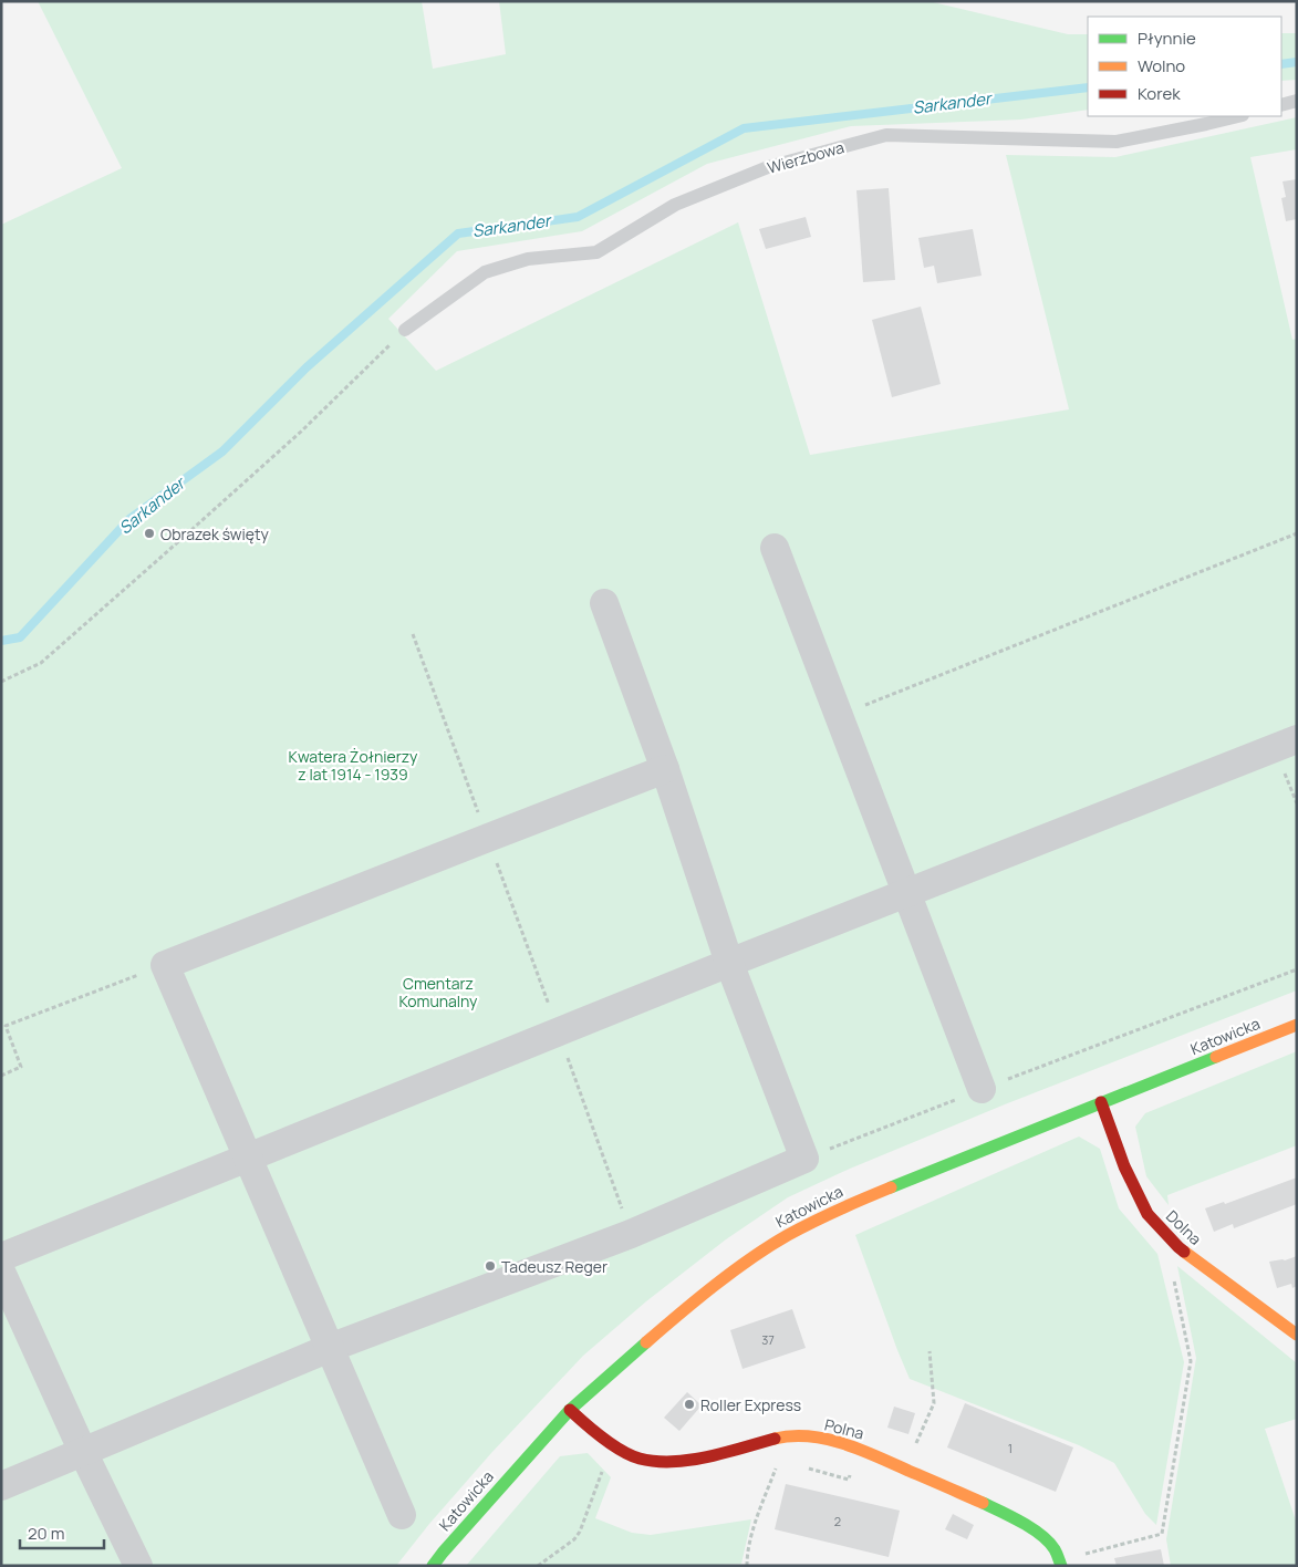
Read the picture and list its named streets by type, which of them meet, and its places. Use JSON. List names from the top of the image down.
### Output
{
  "streets": {
    "street": ["Katowicka", "Dolna", "Polna"],
    "lane": ["Wierzbowa"]
  },
  "crossings": [
    ["Katowicka", "Dolna"],
    ["Katowicka", "Polna"]
  ],
  "water": ["Sarkander"],
  "parks": ["Kwatera Żołnierzy z lat 1914 - 1939", "Cmentarz Komunalny"],
  "places": ["Obrazek święty", "Tadeusz Reger", "Roller Express"],
  "house_numbers": ["37", "1", "2"],
  "legend": ["Płynnie", "Wolno", "Korek"],
  "scale_bar": "20 m"
}
